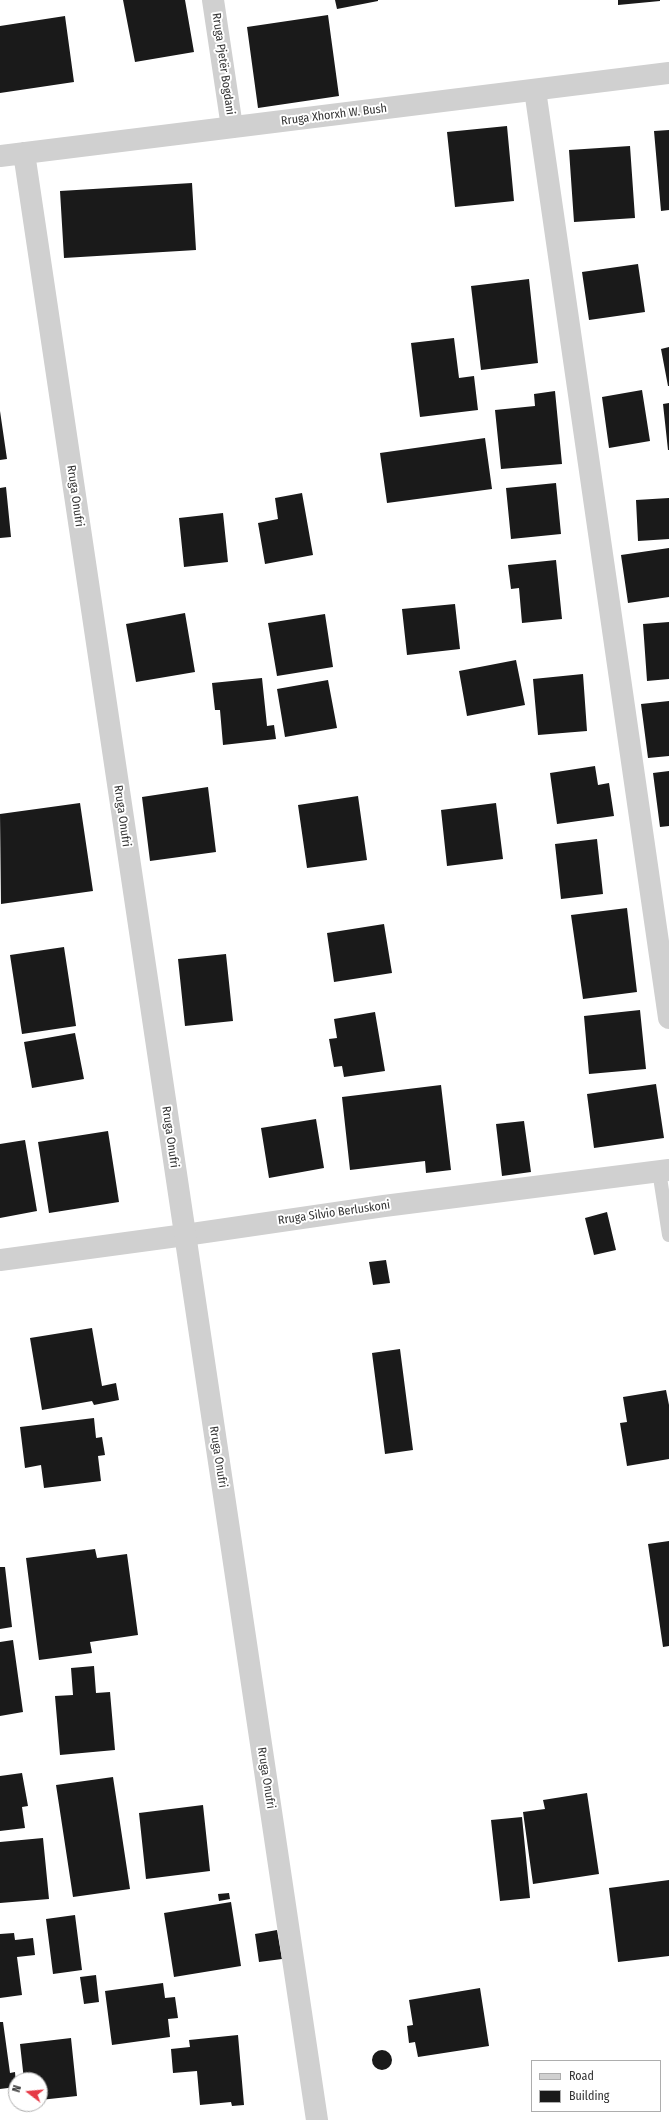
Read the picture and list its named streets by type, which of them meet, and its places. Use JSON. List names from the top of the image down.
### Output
{
  "streets": {
    "street": [
      "Rruga Pjetër Bogdani",
      "Rruga Xhorxh W. Bush",
      "Rruga Onufri",
      "Rruga Silvio Berluskoni"
    ]
  },
  "crossings": [
    ["Rruga Pjetër Bogdani", "Rruga Xhorxh W. Bush"],
    ["Rruga Xhorxh W. Bush", "Rruga Onufri"],
    ["Rruga Onufri", "Rruga Silvio Berluskoni"]
  ],
  "legend": ["Road", "Building"],
  "north": "left"
}
